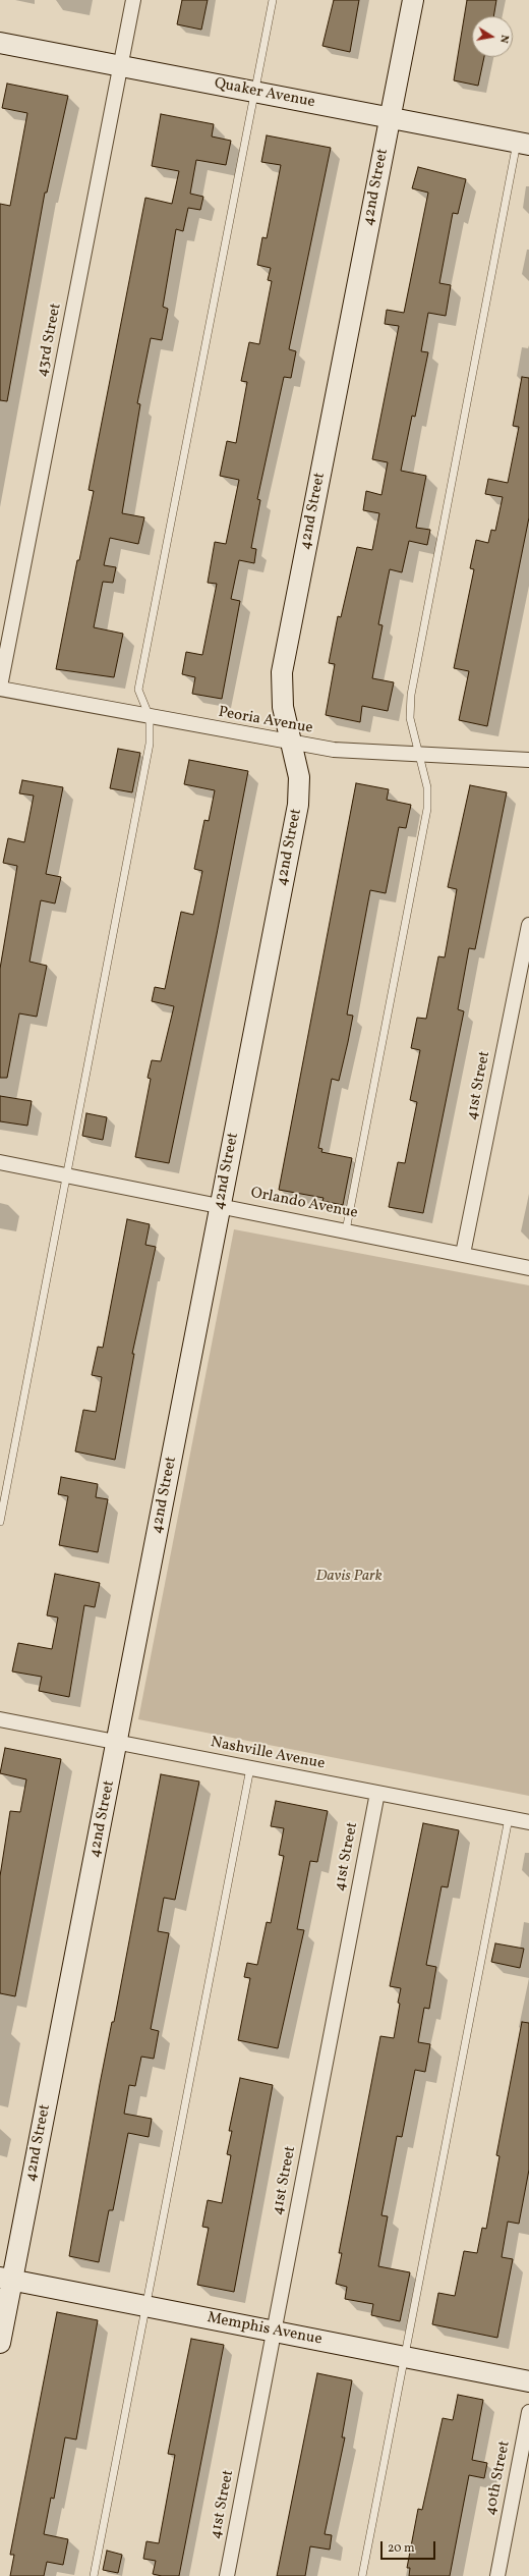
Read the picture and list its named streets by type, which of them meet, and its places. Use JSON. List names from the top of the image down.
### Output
{
  "streets": {
    "street": [
      "Quaker Avenue",
      "42nd Street",
      "43rd Street",
      "Peoria Avenue",
      "41st Street",
      "Orlando Avenue",
      "Nashville Avenue",
      "Memphis Avenue",
      "40th Street"
    ]
  },
  "crossings": [
    ["Quaker Avenue", "42nd Street"],
    ["Quaker Avenue", "43rd Street"],
    ["42nd Street", "Peoria Avenue"],
    ["42nd Street", "Orlando Avenue"],
    ["42nd Street", "Nashville Avenue"],
    ["42nd Street", "Memphis Avenue"],
    ["43rd Street", "Peoria Avenue"],
    ["41st Street", "Orlando Avenue"],
    ["41st Street", "Nashville Avenue"],
    ["41st Street", "Memphis Avenue"]
  ],
  "parks": ["Davis Park"],
  "scale_bar": "20 m",
  "north": "right"
}
